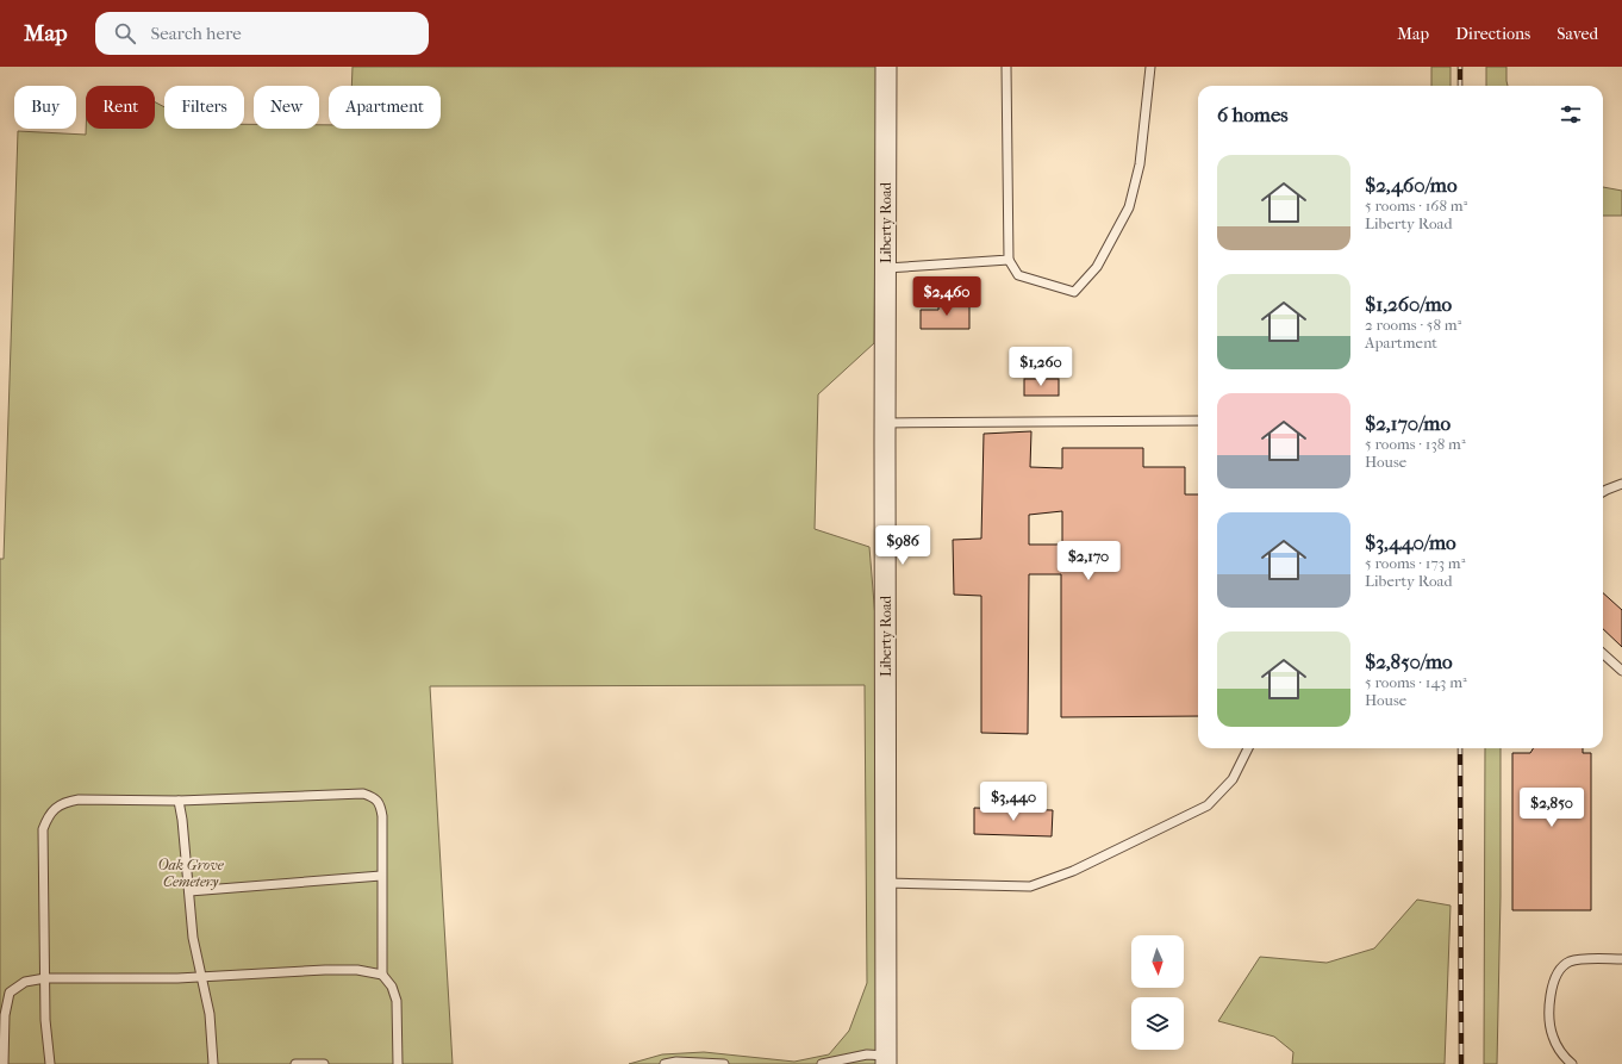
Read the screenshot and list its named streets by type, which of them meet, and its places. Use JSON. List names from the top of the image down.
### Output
{
  "streets": {
    "street": ["Liberty Road"]
  },
  "parks": ["Oak Grove Cemetery"],
  "north": "bottom",
  "page": {
    "header": "Map",
    "search": "Search here",
    "nav": ["Map", "Directions", "Saved"],
    "chip": [
      "Buy",
      "Rent",
      "Filters",
      "New",
      "Apartment"
    ],
    "heading": "6 homes",
    "list": [
      {
        "name": "$2,460/mo",
        "note": "5 rooms · 168 m² · Liberty Road"
      },
      {
        "name": "$1,260/mo",
        "note": "2 rooms · 58 m² · Apartment"
      },
      {
        "name": "$2,170/mo",
        "note": "5 rooms · 138 m² · House"
      },
      {
        "name": "$3,440/mo",
        "note": "5 rooms · 173 m² · Liberty Road"
      },
      {
        "name": "$2,850/mo",
        "note": "5 rooms · 143 m² · House"
      }
    ],
    "price": [
      "$2,460",
      "$1,260",
      "$986",
      "$2,170",
      "$3,440",
      "$2,850"
    ]
  }
}
